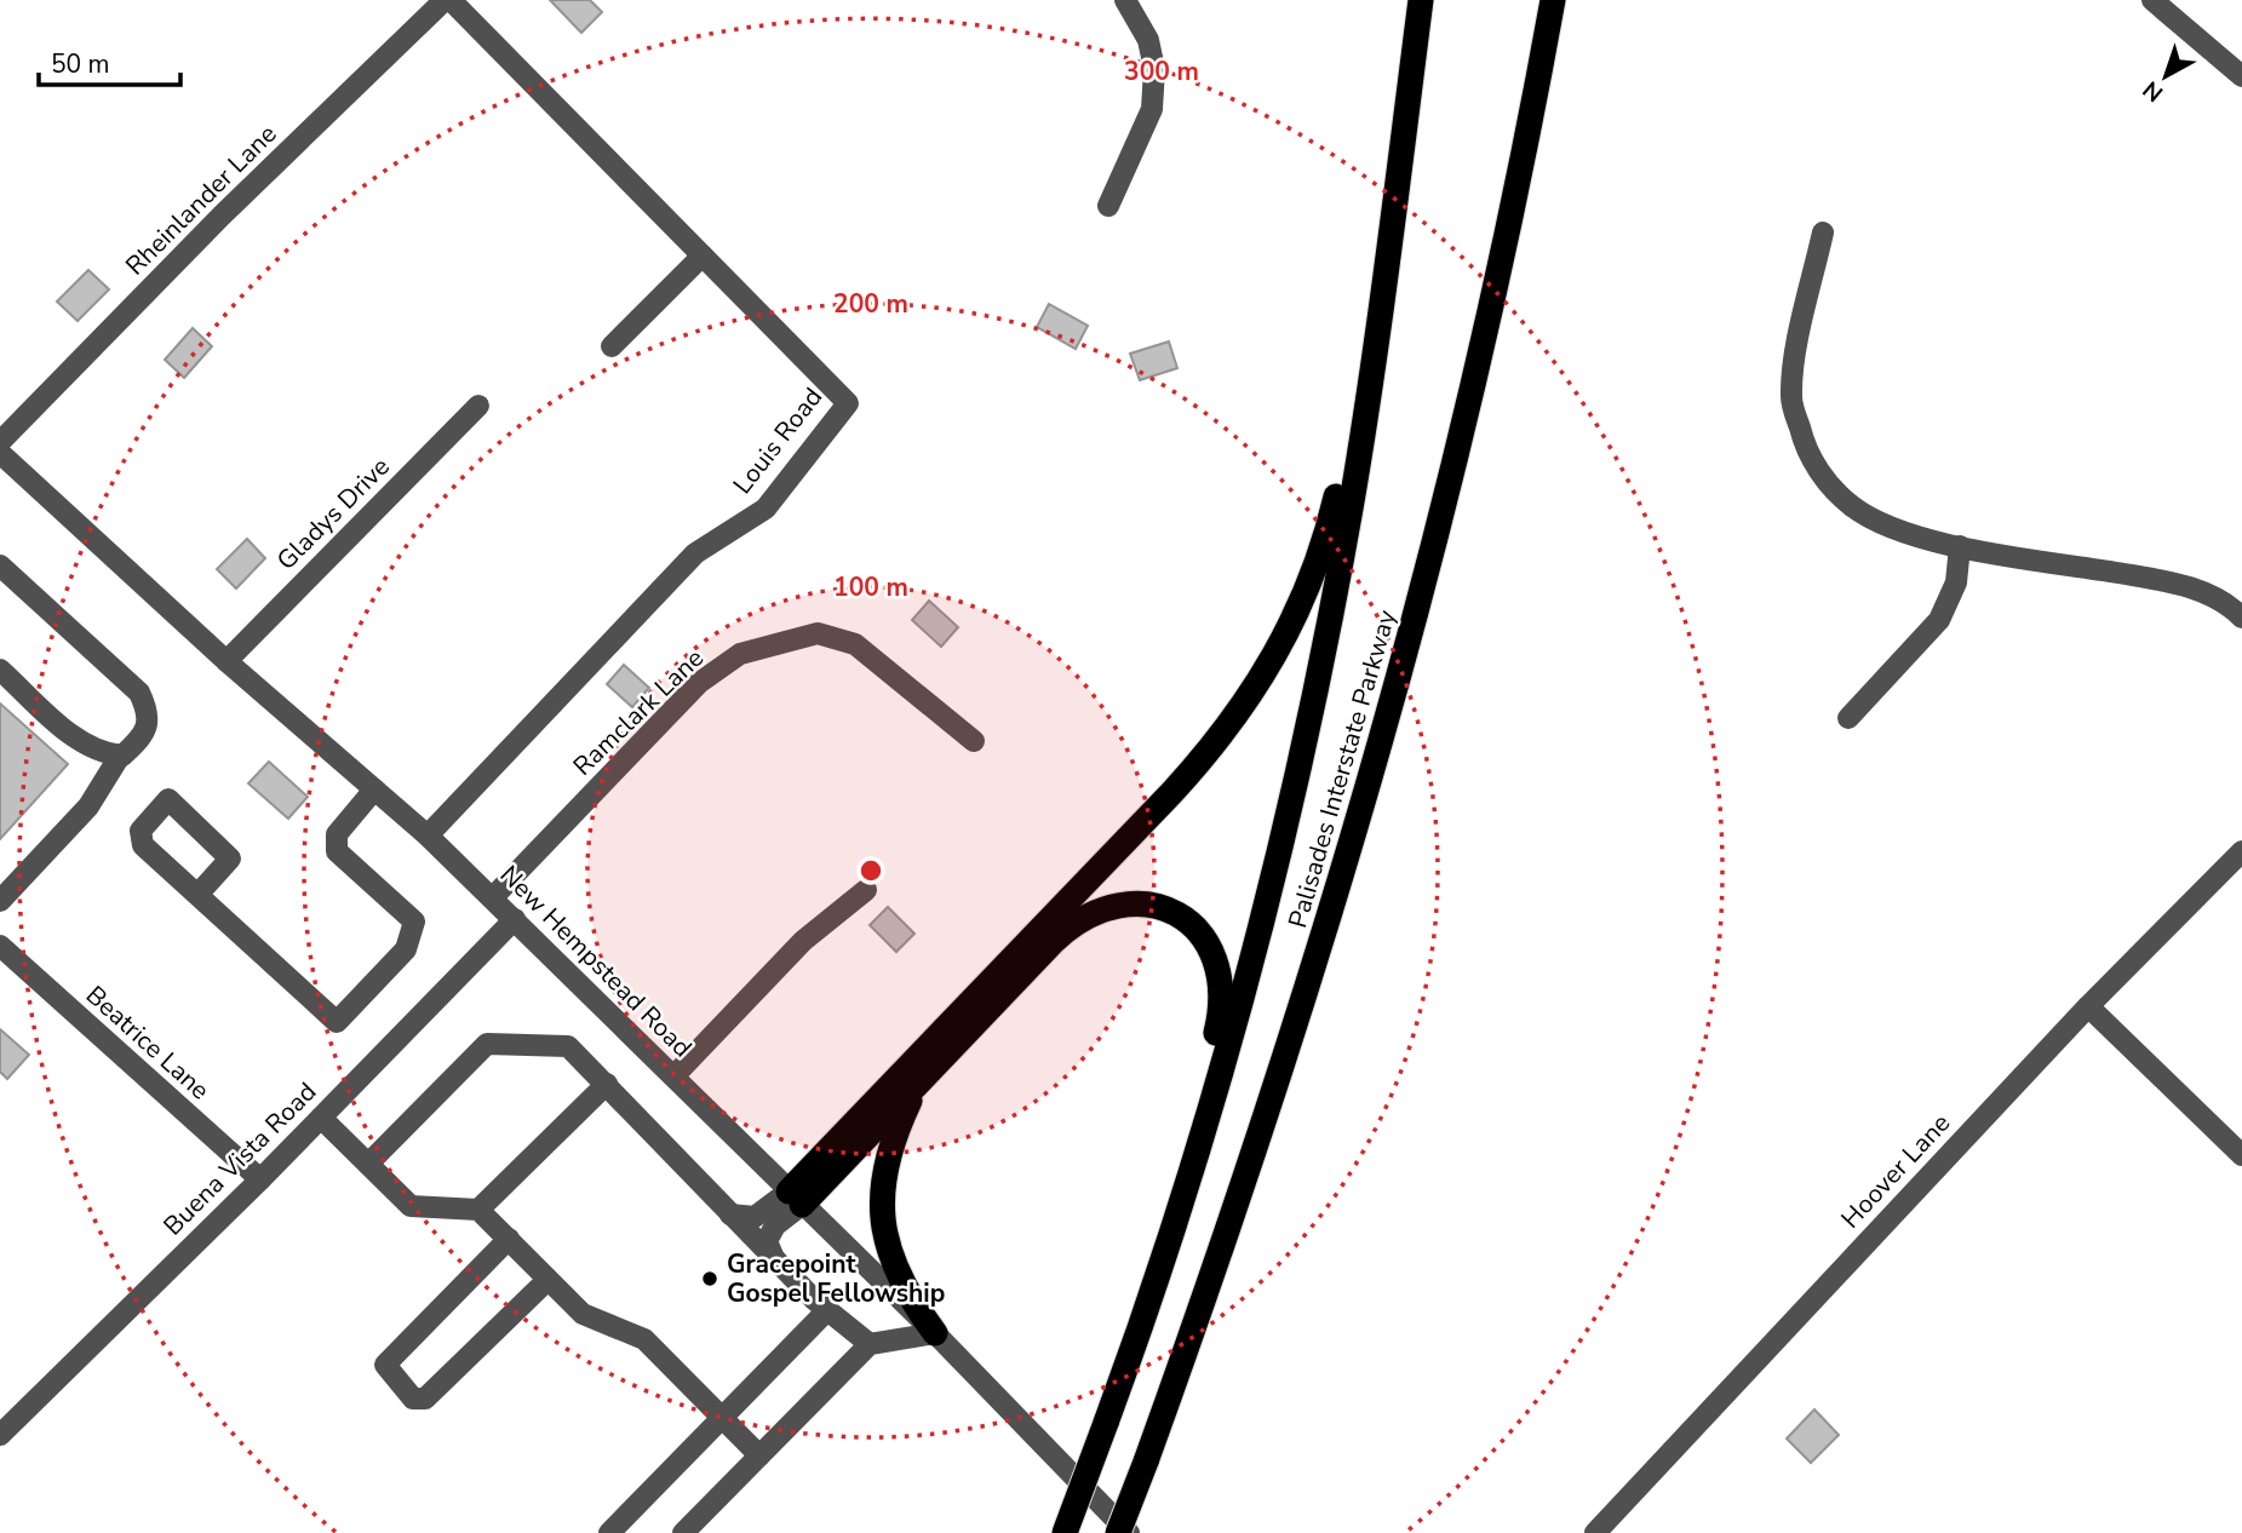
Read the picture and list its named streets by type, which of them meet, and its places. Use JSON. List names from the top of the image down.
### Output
{
  "streets": {
    "highway": ["Palisades Interstate Parkway"],
    "street": [
      "Rheinlander Lane",
      "Louis Road",
      "Gladys Drive",
      "Ramclark Lane",
      "New Hempstead Road",
      "Beatrice Lane",
      "Buena Vista Road",
      "Hoover Lane"
    ]
  },
  "crossings": [
    ["Rheinlander Lane", "Louis Road"],
    ["Louis Road", "New Hempstead Road"],
    ["Gladys Drive", "New Hempstead Road"],
    ["Ramclark Lane", "New Hempstead Road"],
    ["New Hempstead Road", "Buena Vista Road"],
    ["Beatrice Lane", "Buena Vista Road"]
  ],
  "places": ["Gracepoint Gospel Fellowship"],
  "scale_bar": "50 m",
  "north": "bottom left",
  "rings": ["300 m", "200 m", "100 m"]
}
